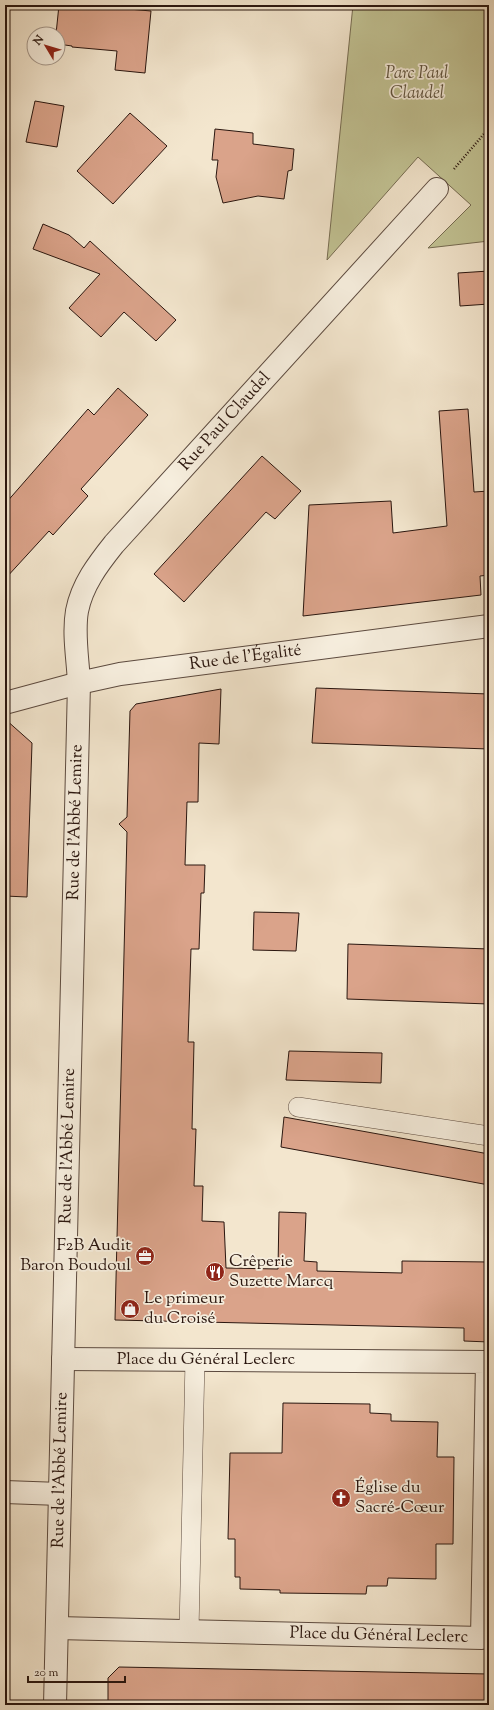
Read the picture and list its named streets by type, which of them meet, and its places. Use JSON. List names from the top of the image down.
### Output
{
  "streets": {
    "street": [
      "Rue Paul Claudel",
      "Rue de l'Égalité",
      "Rue de l'Abbé Lemire",
      "Place du Général Leclerc"
    ]
  },
  "crossings": [
    ["Rue Paul Claudel", "Rue de l'Égalité"],
    ["Rue Paul Claudel", "Rue de l'Abbé Lemire"],
    ["Rue de l'Égalité", "Rue de l'Abbé Lemire"],
    ["Rue de l'Abbé Lemire", "Place du Général Leclerc"]
  ],
  "parks": ["Parc Paul Claudel"],
  "places": {
    "office": ["F2B Audit Baron Boudoul"],
    "restaurant": ["Crêperie Suzette Marcq"],
    "shop": ["Le primeur du Croisé"],
    "church": ["Église du Sacré-Cœur"]
  },
  "scale_bar": "20 m",
  "north": "top left"
}
